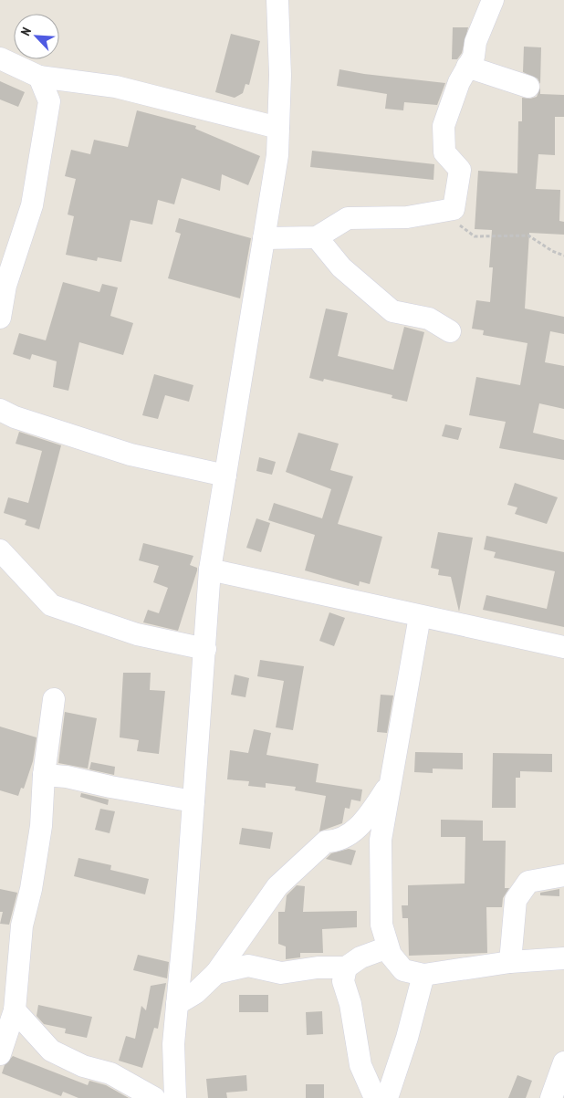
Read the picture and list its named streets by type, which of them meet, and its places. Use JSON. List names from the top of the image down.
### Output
{
  "north": "top left"
}
